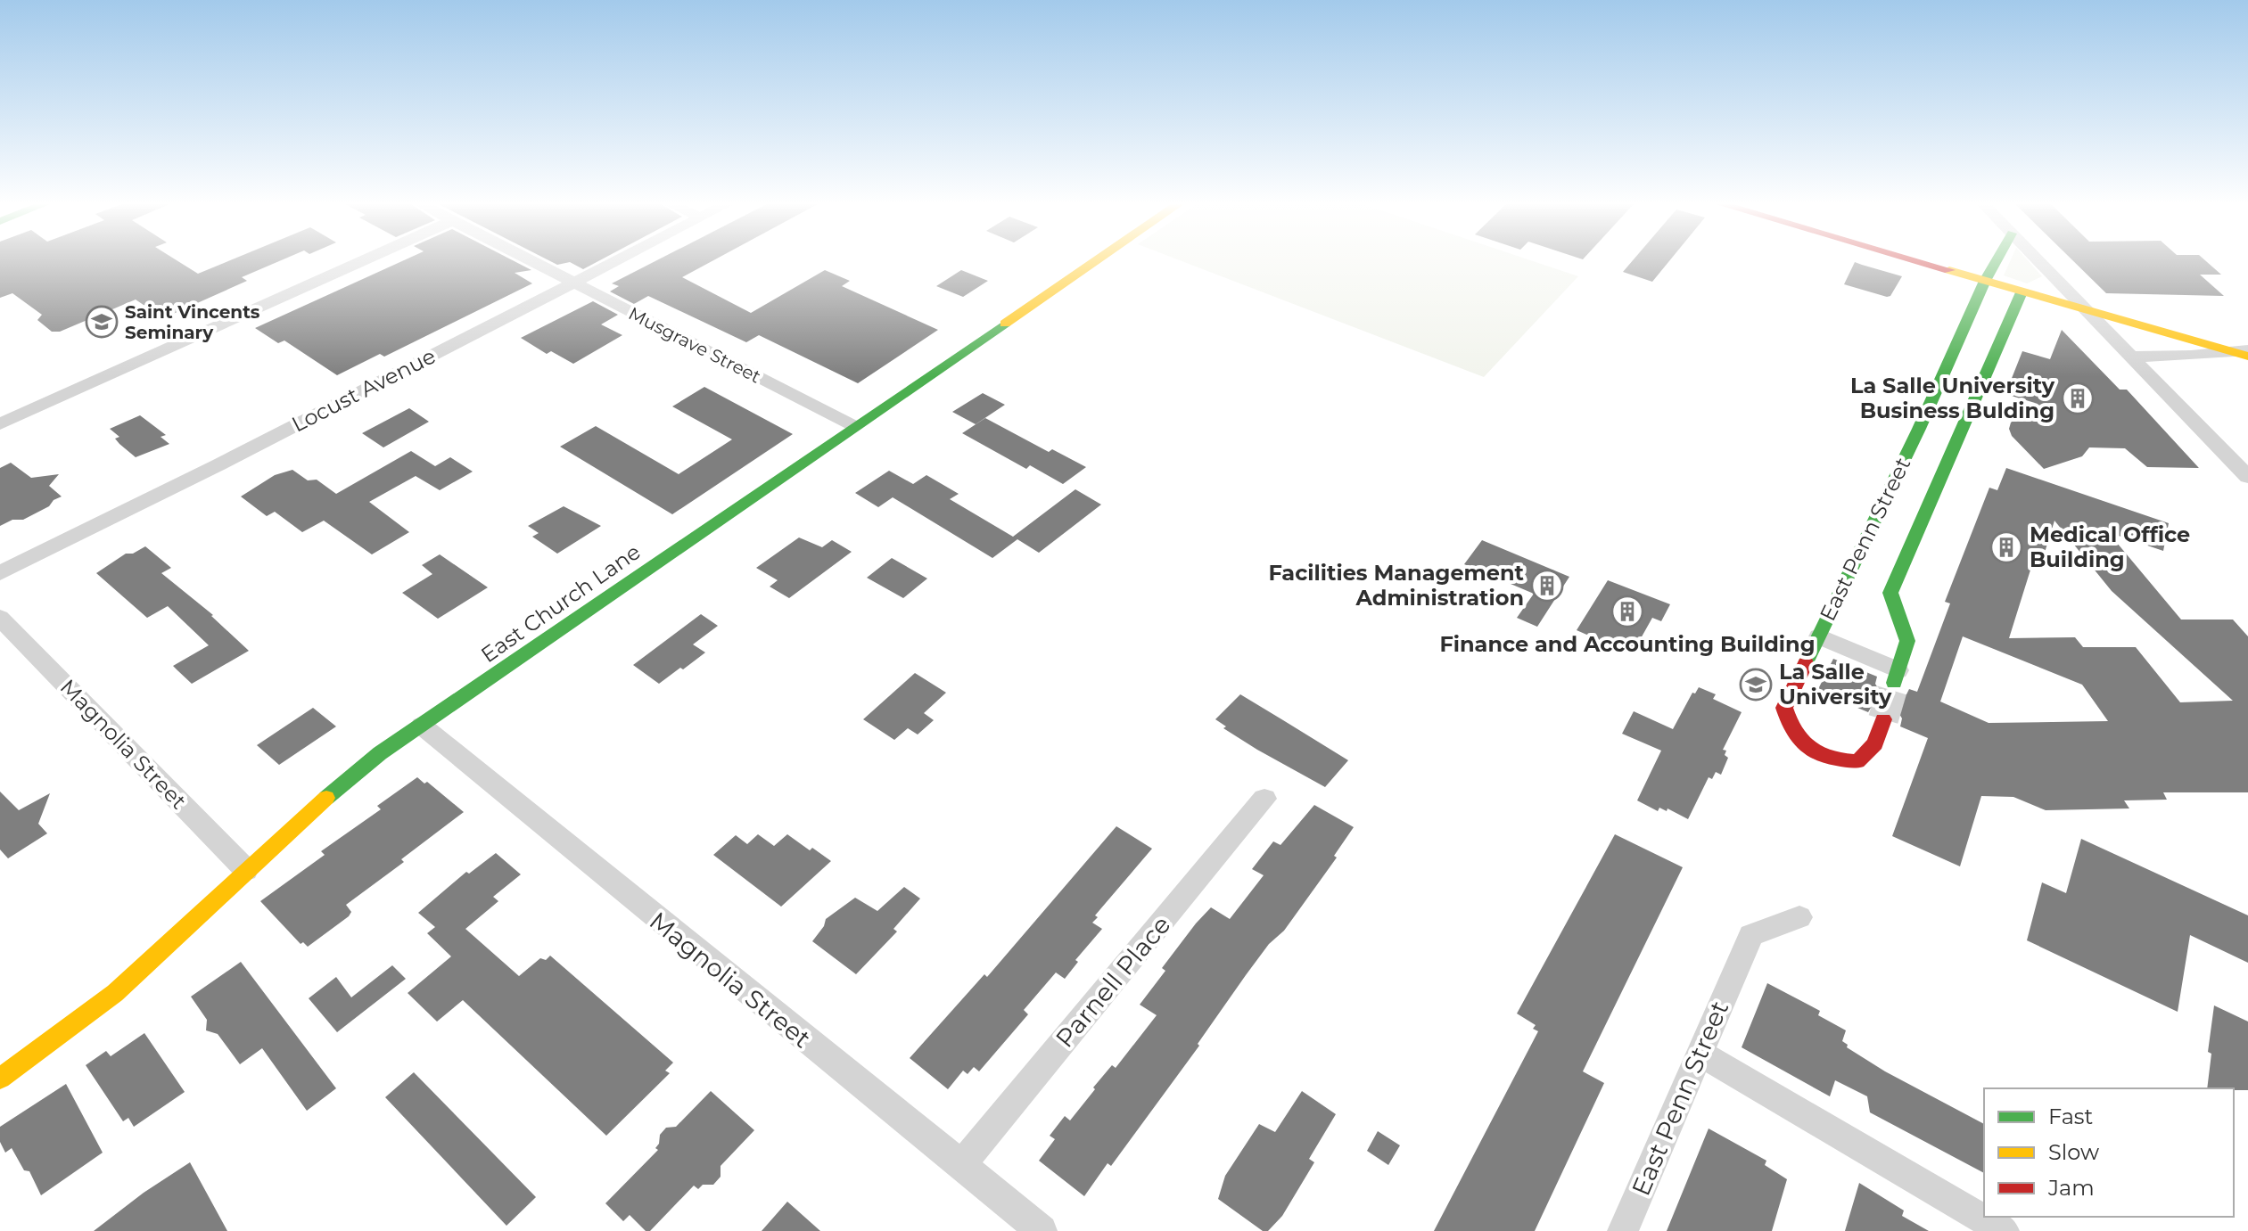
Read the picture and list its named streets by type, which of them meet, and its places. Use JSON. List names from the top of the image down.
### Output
{
  "streets": {
    "street": [
      "Musgrave Street",
      "Locust Avenue",
      "East Penn Street",
      "East Church Lane",
      "Magnolia Street",
      "Parnell Place"
    ]
  },
  "crossings": [
    ["Musgrave Street", "Locust Avenue"],
    ["Musgrave Street", "East Church Lane"],
    ["East Church Lane", "Magnolia Street"],
    ["Magnolia Street", "Parnell Place"]
  ],
  "places": {
    "school or university": ["Saint Vincents Seminary", "La Salle University"],
    "building": [
      "La Salle University Business Bulding",
      "Medical Office Building",
      "Facilities Management Administration",
      "Finance and Accounting Building"
    ]
  },
  "legend": ["Fast", "Slow", "Jam"]
}
